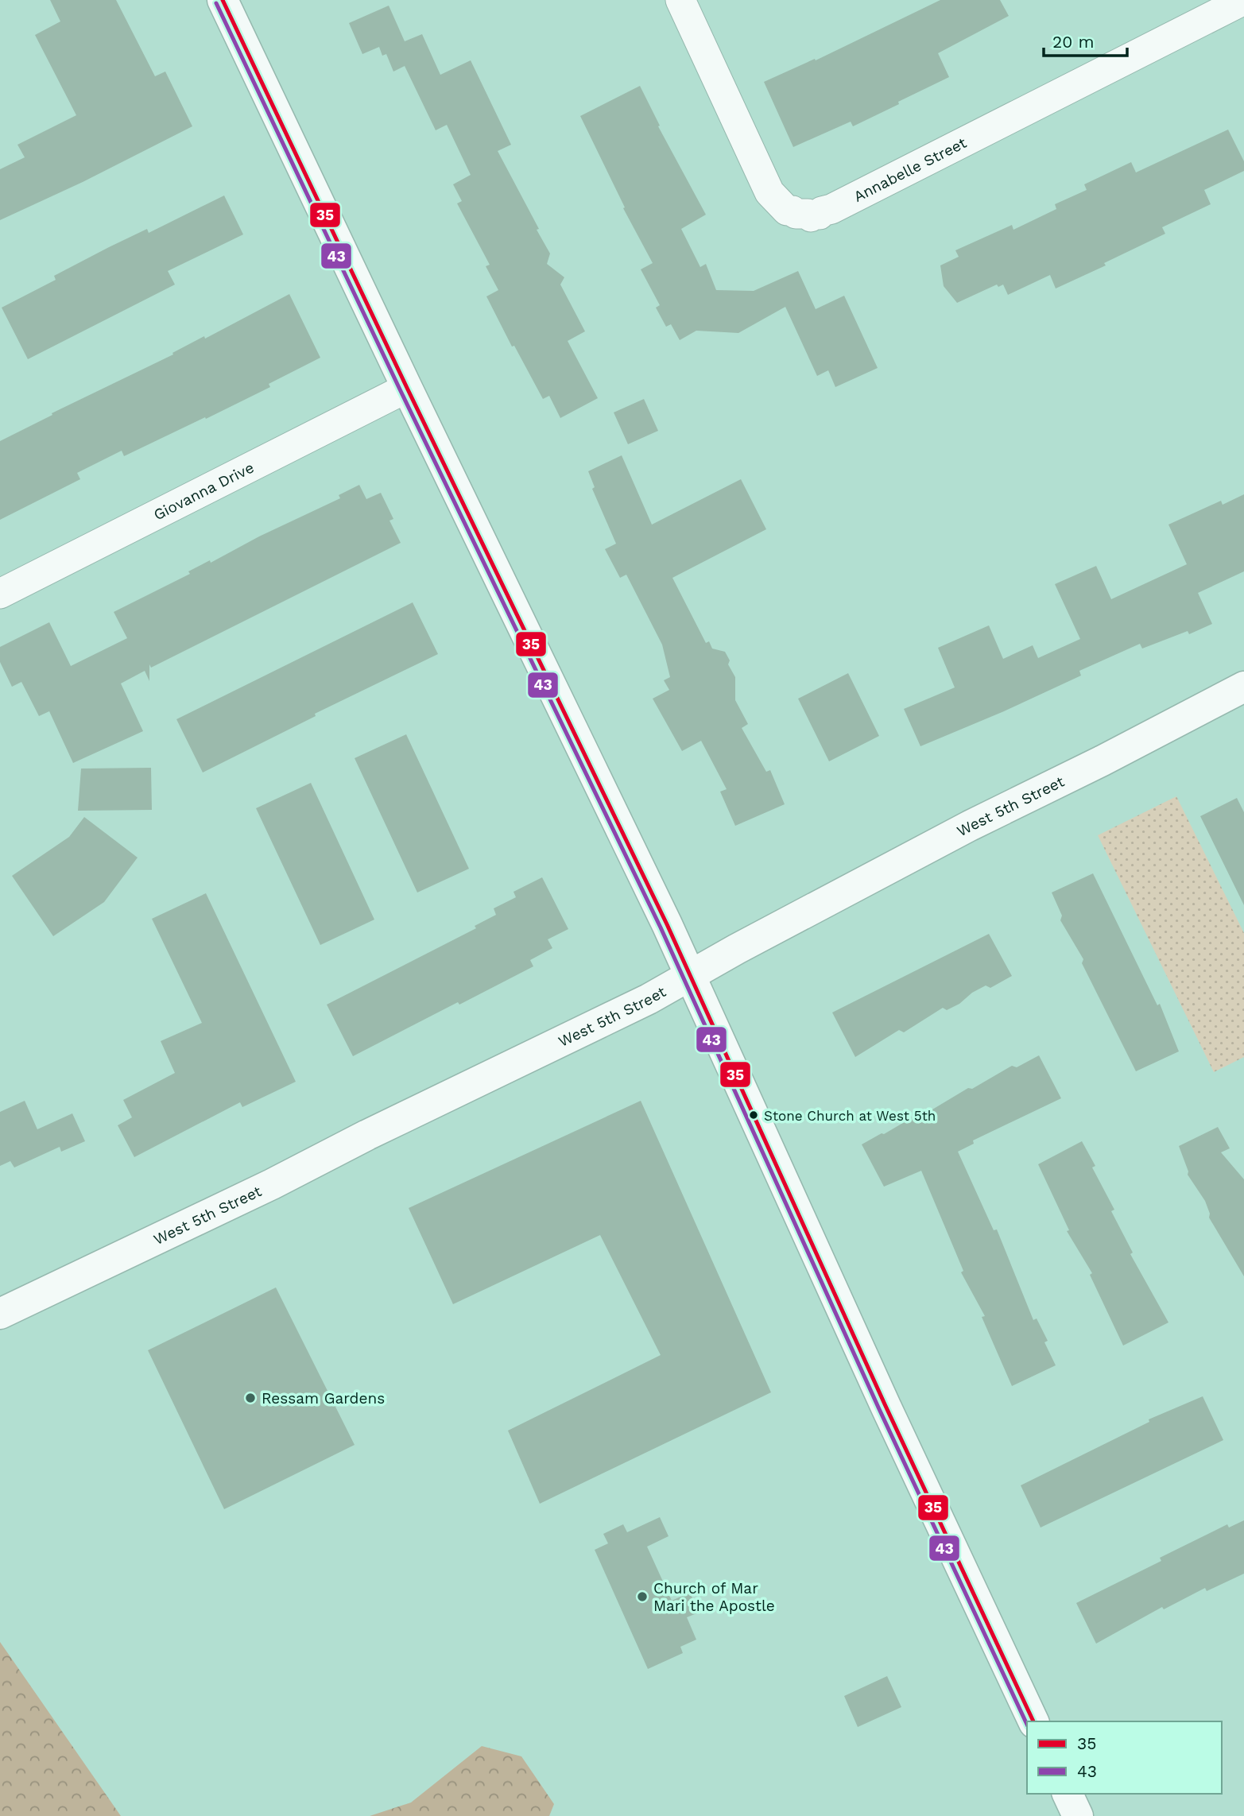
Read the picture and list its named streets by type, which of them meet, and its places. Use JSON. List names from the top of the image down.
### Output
{
  "streets": {
    "main road": ["West 5th Street"],
    "street": ["Annabelle Street", "Giovanna Drive"]
  },
  "places": ["Stone Church at West 5th", "Ressam Gardens", "Church of Mar Mari the Apostle"],
  "lines": ["transit line 35", "transit line 43"],
  "legend": ["35", "43"],
  "scale_bar": "20 m"
}
